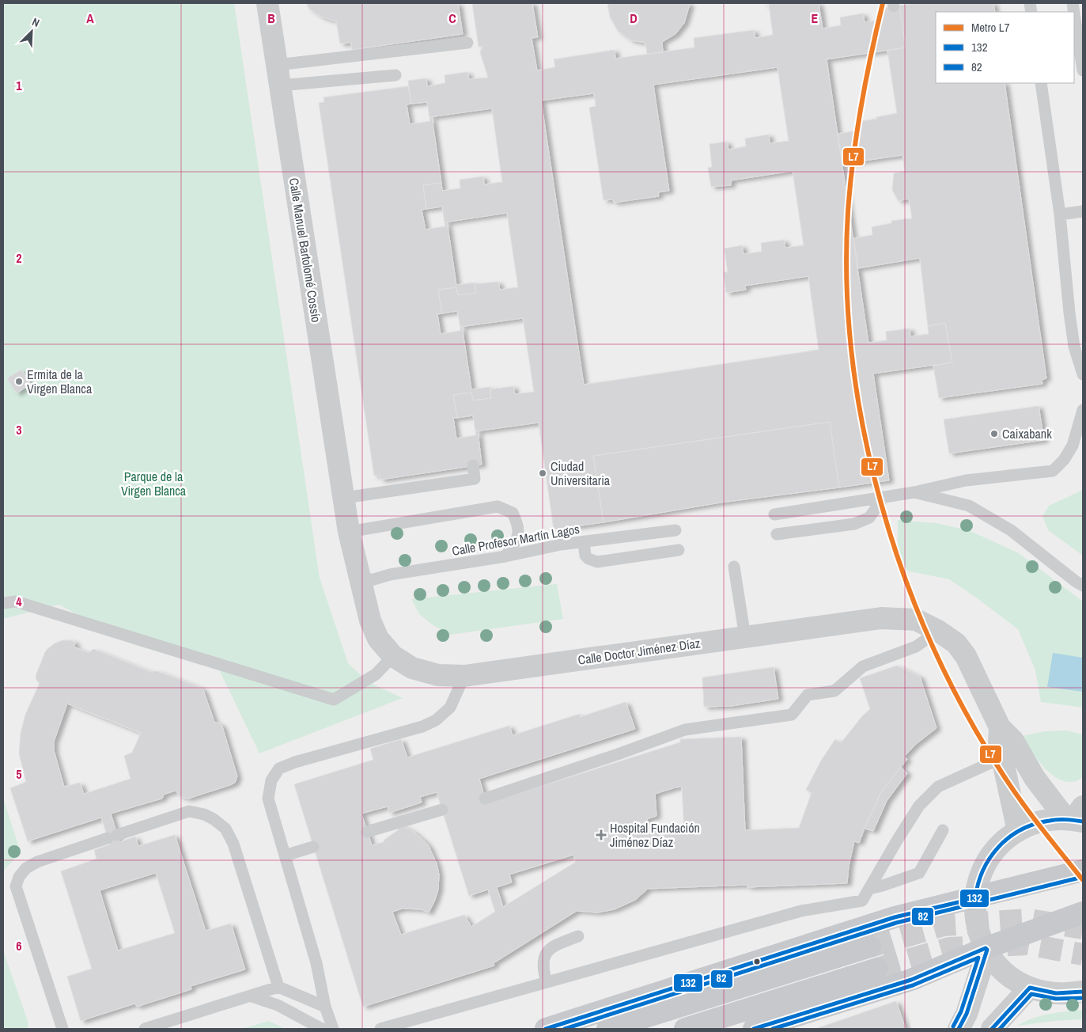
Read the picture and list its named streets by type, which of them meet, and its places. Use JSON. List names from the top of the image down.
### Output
{
  "streets": {
    "street": ["Calle Manuel Bartolomé Cossío", "Calle Doctor Jiménez Díaz"],
    "lane": ["Calle Profesor Martín Lagos"]
  },
  "crossings": [
    ["Calle Manuel Bartolomé Cossío", "Calle Doctor Jiménez Díaz"],
    ["Calle Profesor Martín Lagos", "Calle Doctor Jiménez Díaz"]
  ],
  "parks": ["Parque de la Virgen Blanca"],
  "places": {
    "other": ["Ermita de la Virgen Blanca", "Caixabank", "Ciudad Universitaria"],
    "health": ["Hospital Fundación Jiménez Díaz"]
  },
  "lines": ["metro line L7", "transit line 132", "transit line 82"],
  "legend": ["Metro L7", "132", "82"],
  "north": "top right",
  "grid": {
    "columns": [
      "A",
      "B",
      "C",
      "D",
      "E"
    ],
    "rows": [
      "1",
      "2",
      "3",
      "4",
      "5",
      "6"
    ]
  }
}
